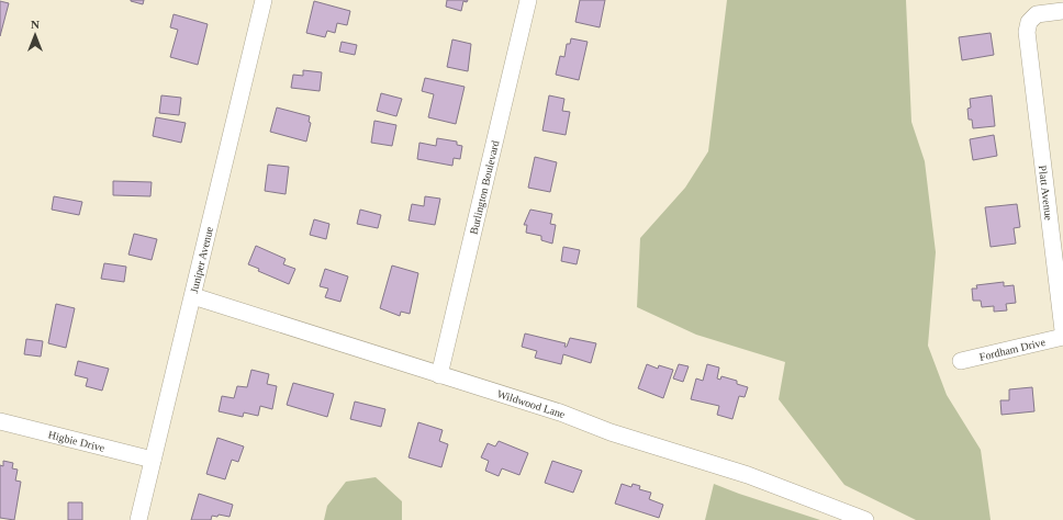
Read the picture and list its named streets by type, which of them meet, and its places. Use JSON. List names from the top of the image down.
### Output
{
  "streets": {
    "street": [
      "Burlington Boulevard",
      "Platt Avenue",
      "Juniper Avenue",
      "Fordham Drive",
      "Wildwood Lane",
      "Higbie Drive"
    ]
  },
  "crossings": [
    ["Burlington Boulevard", "Wildwood Lane"],
    ["Juniper Avenue", "Wildwood Lane"],
    ["Juniper Avenue", "Higbie Drive"]
  ],
  "north": "top"
}
